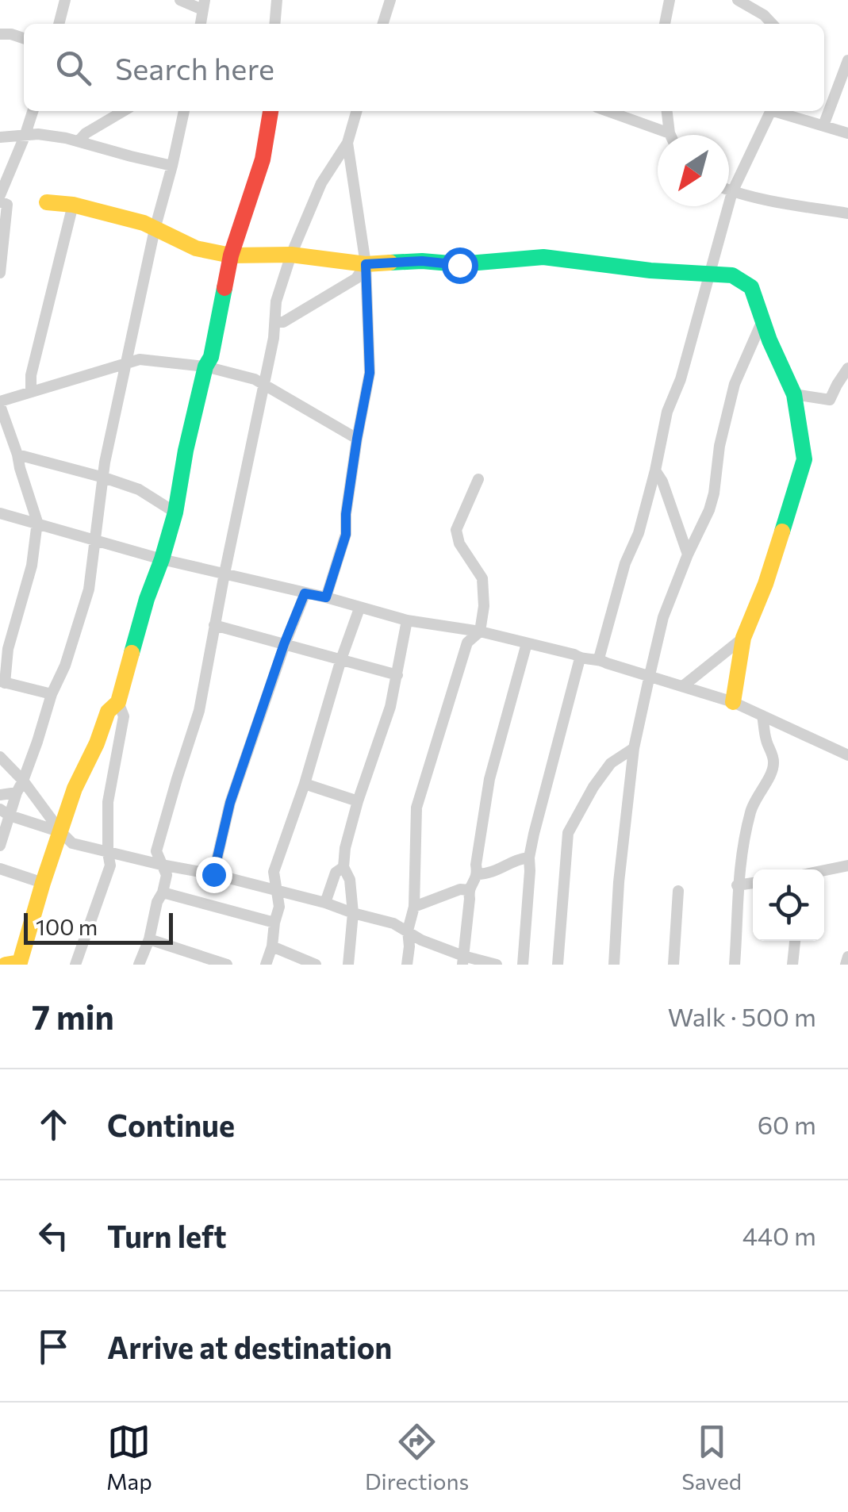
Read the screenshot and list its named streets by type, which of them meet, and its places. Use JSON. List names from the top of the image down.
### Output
{
  "scale_bar": "100 m",
  "north": "bottom left",
  "page": {
    "search": "Search here",
    "scale": "100 m",
    "heading": ["7 min", "Walk · 500 m"],
    "list": [
      ["Continue", "60 m"],
      ["Turn left", "440 m"],
      "Arrive at destination"
    ],
    "nav": ["Map", "Directions", "Saved"]
  }
}
